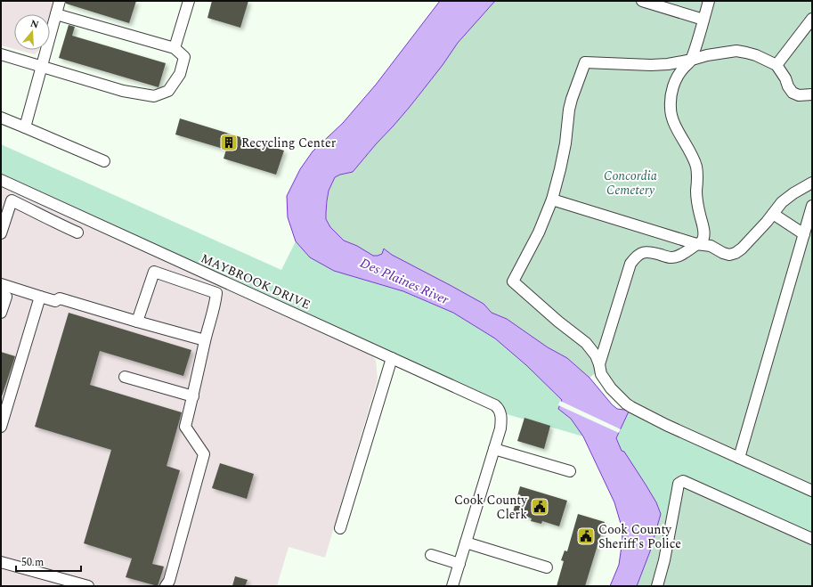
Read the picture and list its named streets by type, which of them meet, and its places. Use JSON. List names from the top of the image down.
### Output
{
  "streets": {
    "street": ["MAYBROOK DRIVE"]
  },
  "water": ["Des Plaines River"],
  "parks": ["Concordia Cemetery"],
  "places": {
    "building": ["Recycling Center"],
    "public building": ["Cook County Clerk", "Cook County Sheriff's Police"]
  },
  "scale_bar": "50 m",
  "north": "top"
}
